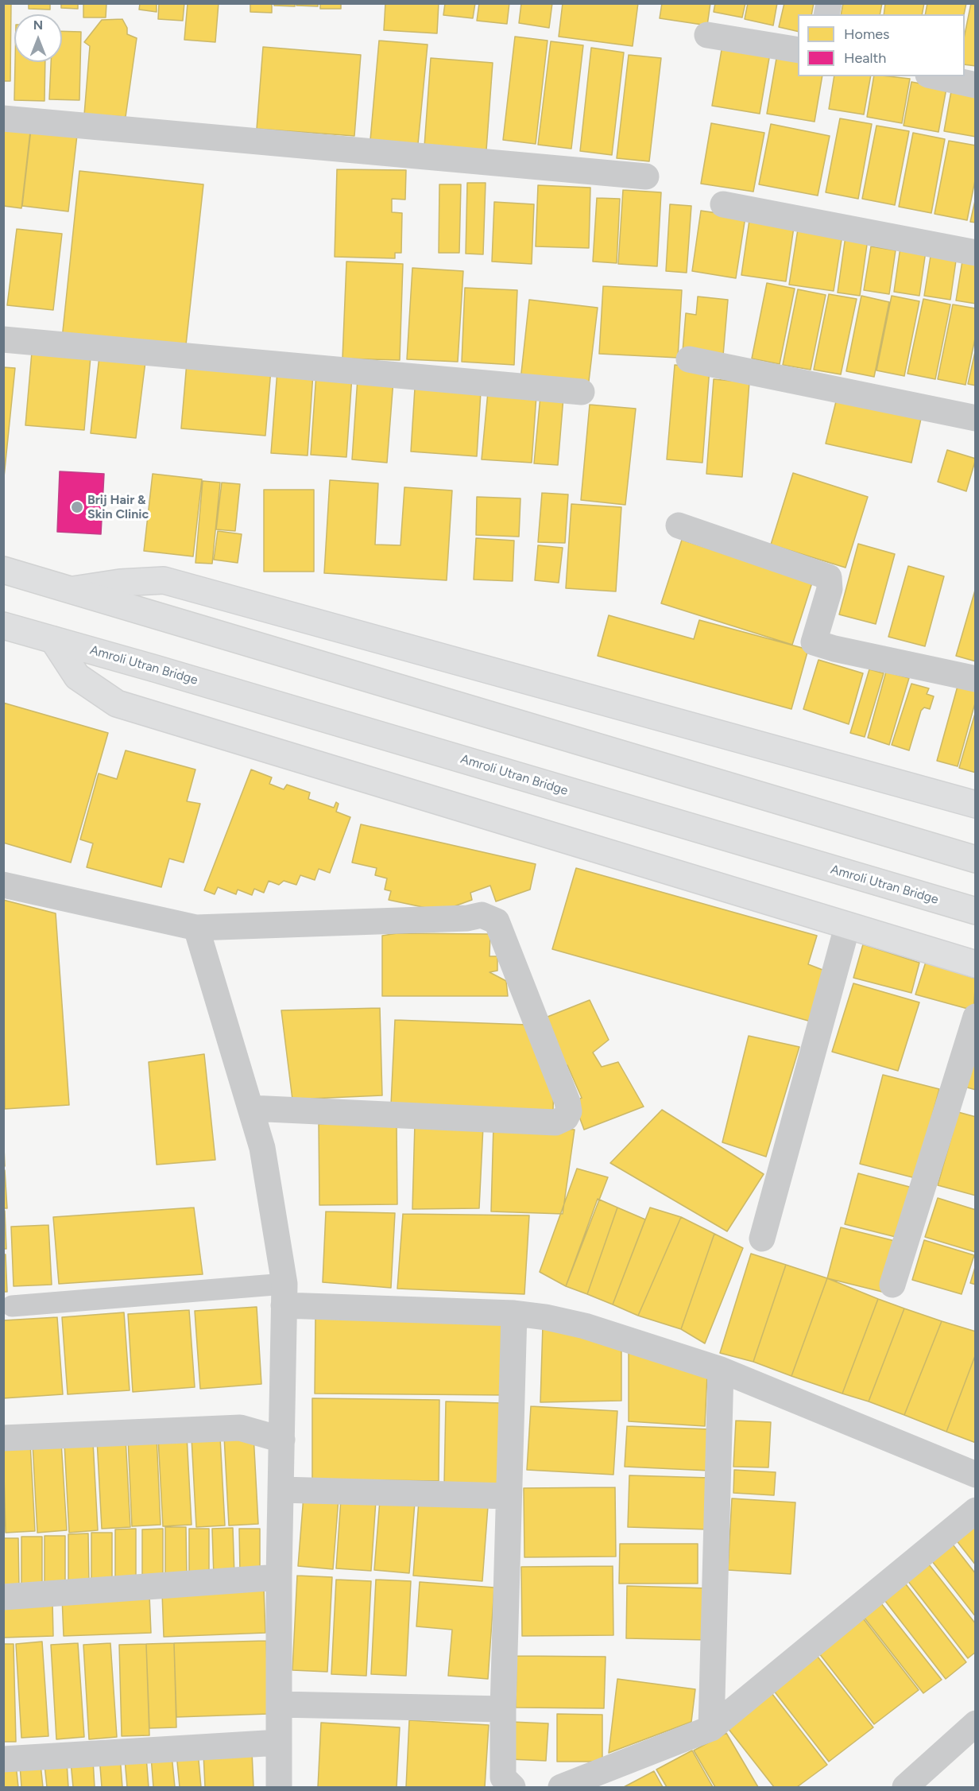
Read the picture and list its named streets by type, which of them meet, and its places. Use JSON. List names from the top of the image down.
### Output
{
  "streets": {
    "main road": ["Amroli Utran Bridge"]
  },
  "places": ["Brij Hair & Skin Clinic"],
  "legend": ["Homes", "Health"],
  "north": "top"
}
